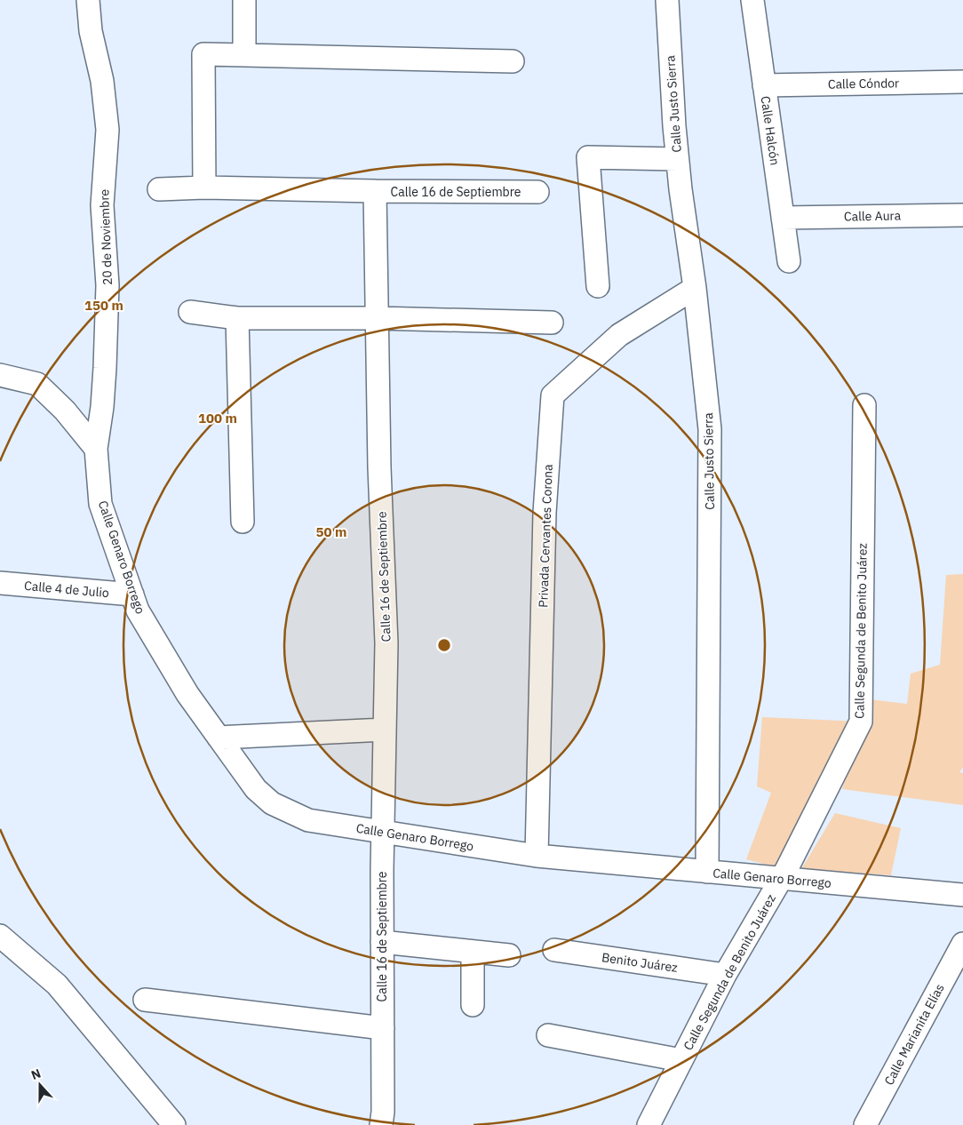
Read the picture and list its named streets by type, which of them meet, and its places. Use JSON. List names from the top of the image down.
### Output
{
  "streets": {
    "street": [
      "Calle Cóndor",
      "Calle Justo Sierra",
      "Calle Halcón",
      "Calle 16 de Septiembre",
      "Calle Aura",
      "20 de Noviembre",
      "Privada Cervantes Corona",
      "Calle Genaro Borrego",
      "Calle 4 de Julio",
      "Calle Segunda de Benito Juárez",
      "Benito Juárez",
      "Calle Marianita Elías"
    ]
  },
  "crossings": [
    ["Calle Cóndor", "Calle Halcón"],
    ["Calle Justo Sierra", "Privada Cervantes Corona"],
    ["Calle Justo Sierra", "Calle Genaro Borrego"],
    ["Calle Halcón", "Calle Aura"],
    ["Calle 16 de Septiembre", "Calle Genaro Borrego"],
    ["20 de Noviembre", "Calle Genaro Borrego"],
    ["Privada Cervantes Corona", "Calle Genaro Borrego"],
    ["Calle Genaro Borrego", "Calle 4 de Julio"],
    ["Calle Genaro Borrego", "Calle Segunda de Benito Juárez"],
    ["Calle Segunda de Benito Juárez", "Benito Juárez"]
  ],
  "north": "top",
  "rings": ["150 m", "100 m", "50 m"]
}
